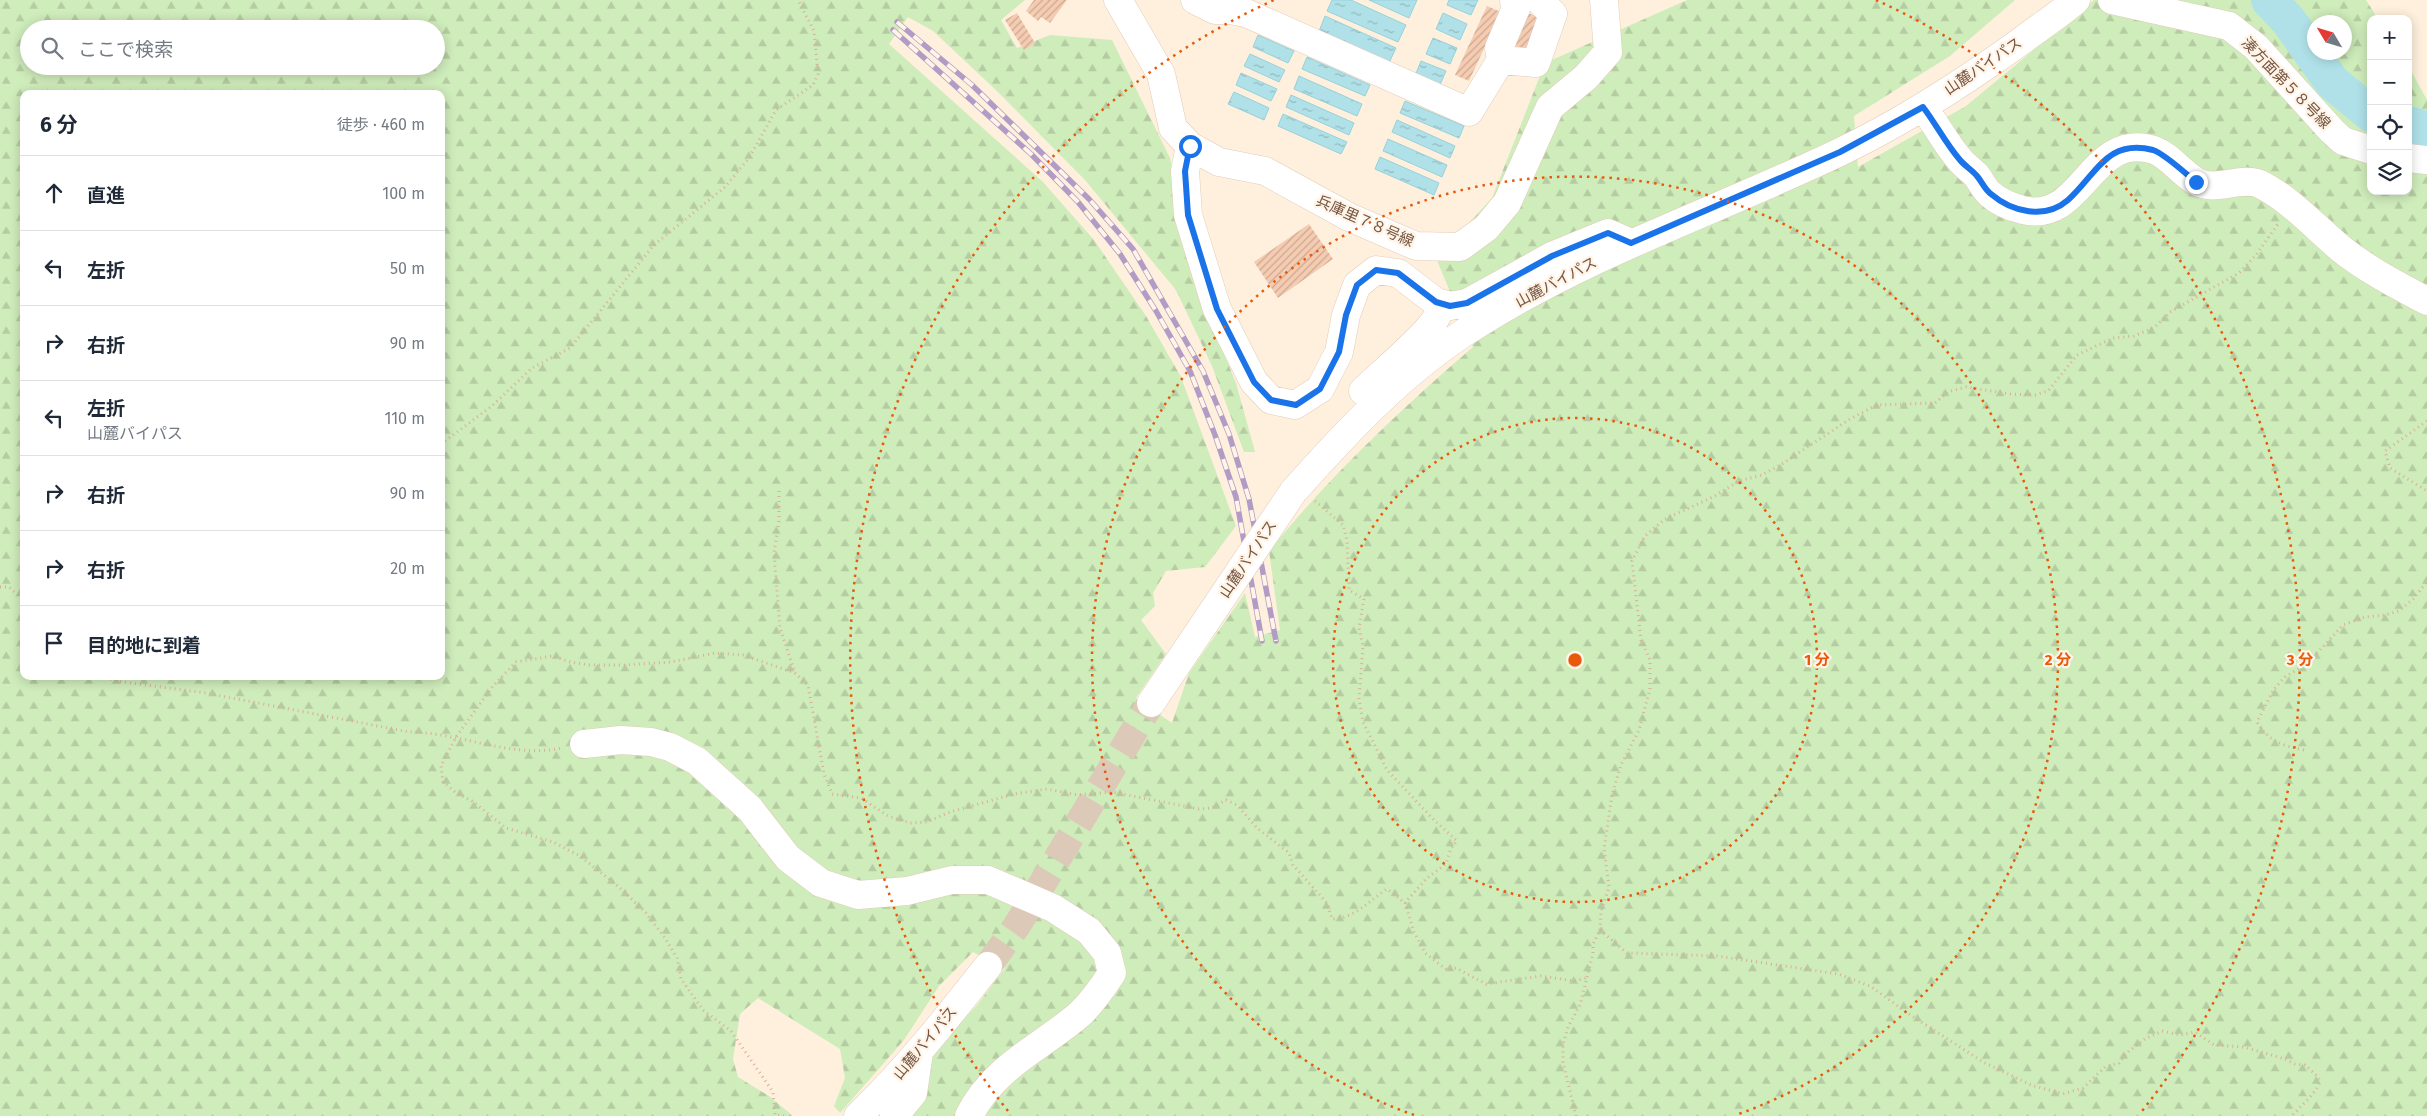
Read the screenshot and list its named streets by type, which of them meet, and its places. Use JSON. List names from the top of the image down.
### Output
{
  "streets": {
    "street": ["山麓バイパス", "湊方面第５８号線", "兵庫里７８号線"]
  },
  "north": "top left",
  "page": {
    "map_buttons": ["+", "−"],
    "search": "ここで検索",
    "heading": ["6 分", "徒歩 · 460 m"],
    "list": [
      ["直進", "100 m"],
      ["左折", "50 m"],
      ["右折", "90 m"],
      ["左折", "山麓バイパス", "110 m"],
      ["右折", "90 m"],
      ["右折", "20 m"],
      "目的地に到着"
    ]
  },
  "rings": ["1 分", "2 分", "3 分"]
}
